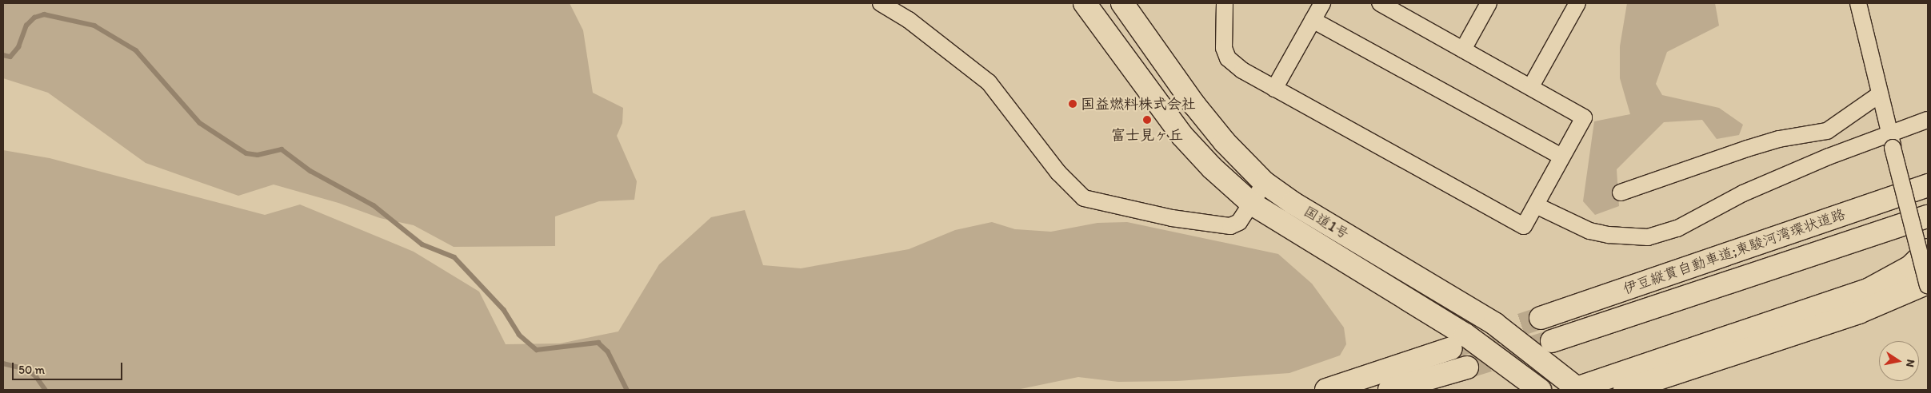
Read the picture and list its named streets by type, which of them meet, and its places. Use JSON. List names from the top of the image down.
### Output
{
  "streets": {
    "highway": ["国道1号", "伊豆縦貫自動車道;東駿河湾環状道路"]
  },
  "places": ["国益燃料株式会社", "富士見ヶ丘"],
  "scale_bar": "50 m",
  "north": "right"
}
